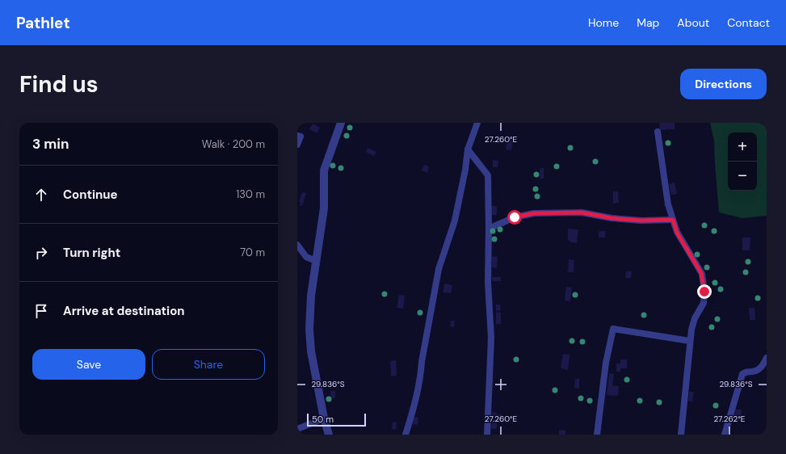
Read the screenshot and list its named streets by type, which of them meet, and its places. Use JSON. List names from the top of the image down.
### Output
{
  "scale_bar": "50 m",
  "page": {
    "header": "Pathlet",
    "nav": [
      "Home",
      "Map",
      "About",
      "Contact"
    ],
    "buttons": [
      "Directions",
      ["Save", "Share"]
    ],
    "title": "Find us",
    "heading": ["3 min", "Walk · 200 m"],
    "map_buttons": ["+", "−"],
    "list": [
      ["Continue", "130 m"],
      ["Turn right", "70 m"],
      "Arrive at destination"
    ],
    "scale": "50 m"
  },
  "coordinates": ["27.260°E", "29.836°S", "27.262°E"]
}
